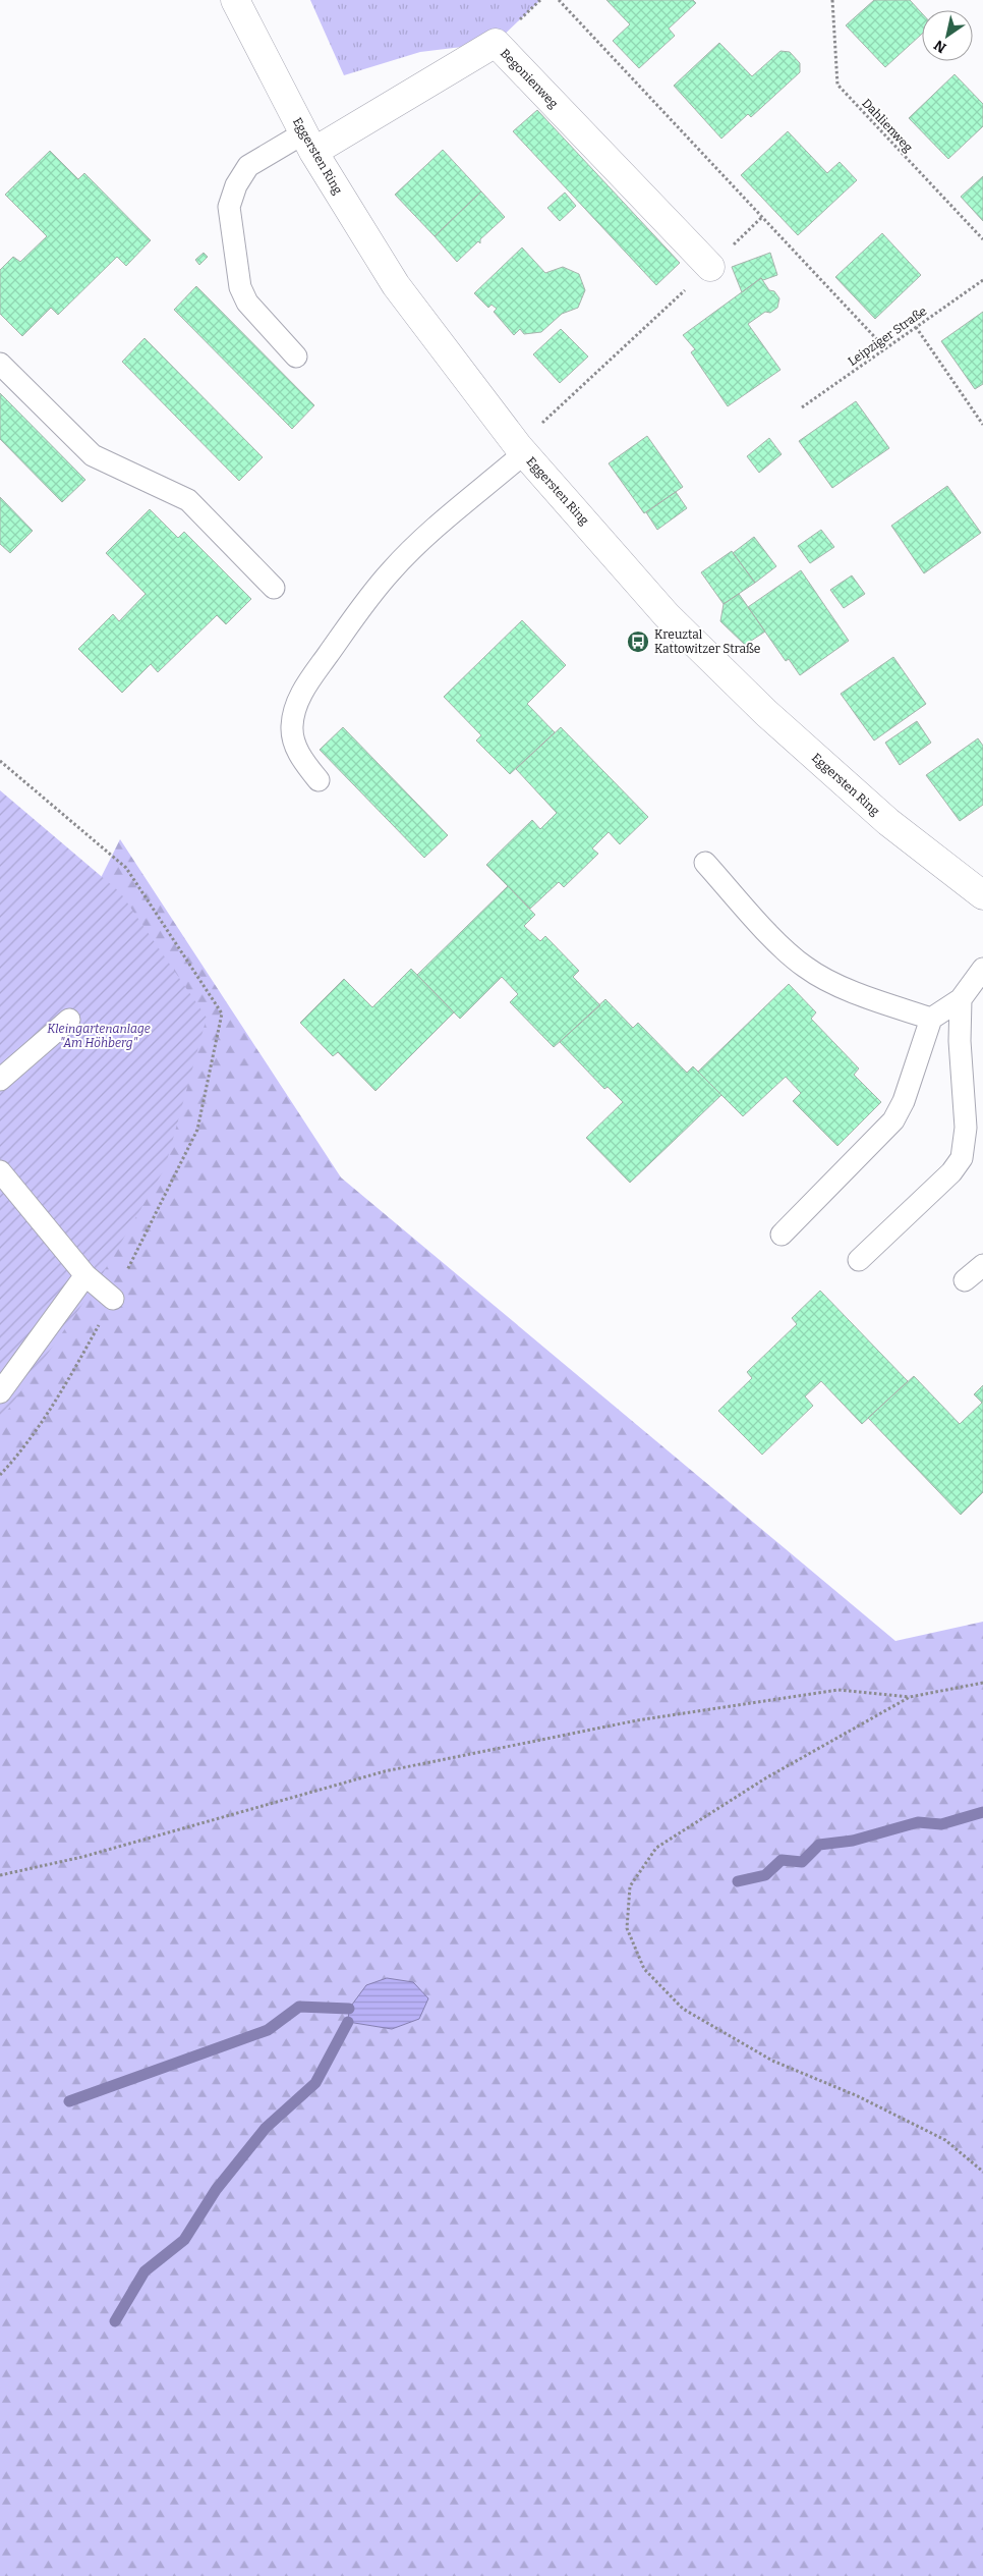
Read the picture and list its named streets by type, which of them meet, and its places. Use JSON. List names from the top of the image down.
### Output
{
  "streets": {
    "street": ["Begonienweg", "Eggersten Ring"],
    "path": ["Dahlienweg", "Leipziger Straße"]
  },
  "crossings": [
    ["Begonienweg", "Eggersten Ring"]
  ],
  "parks": ["Kleingartenanlage \"Am Höhberg\""],
  "places": {
    "bus stop": ["Kreuztal Kattowitzer Straße"]
  },
  "north": "bottom left"
}
